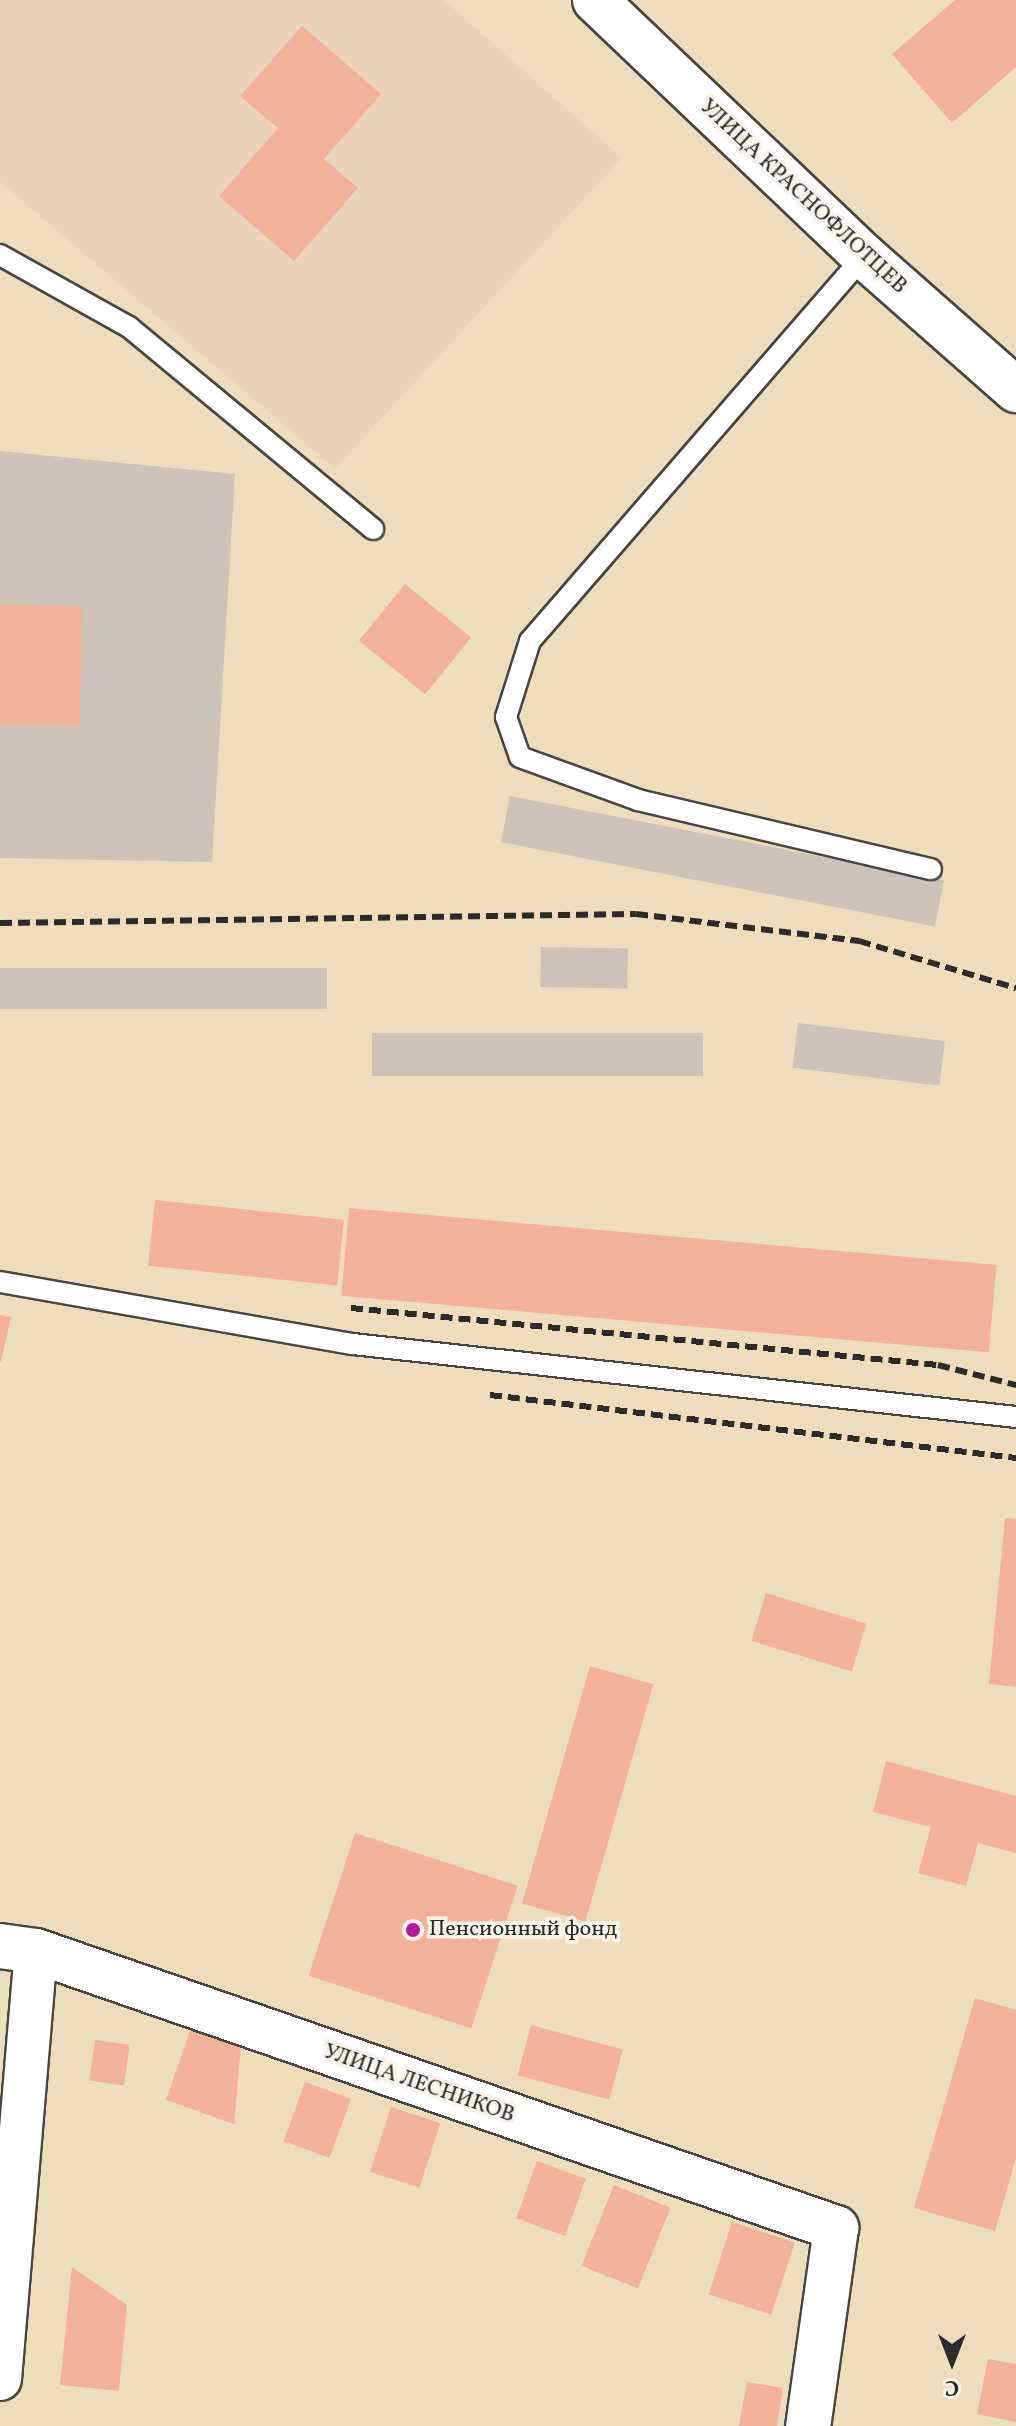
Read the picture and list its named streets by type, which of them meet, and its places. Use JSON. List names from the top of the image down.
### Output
{
  "streets": {
    "street": ["УЛИЦА КРАСНОФЛОТЦЕВ", "УЛИЦА ЛЕСНИКОВ"]
  },
  "places": ["Пенсионный фонд"],
  "north": "bottom"
}
